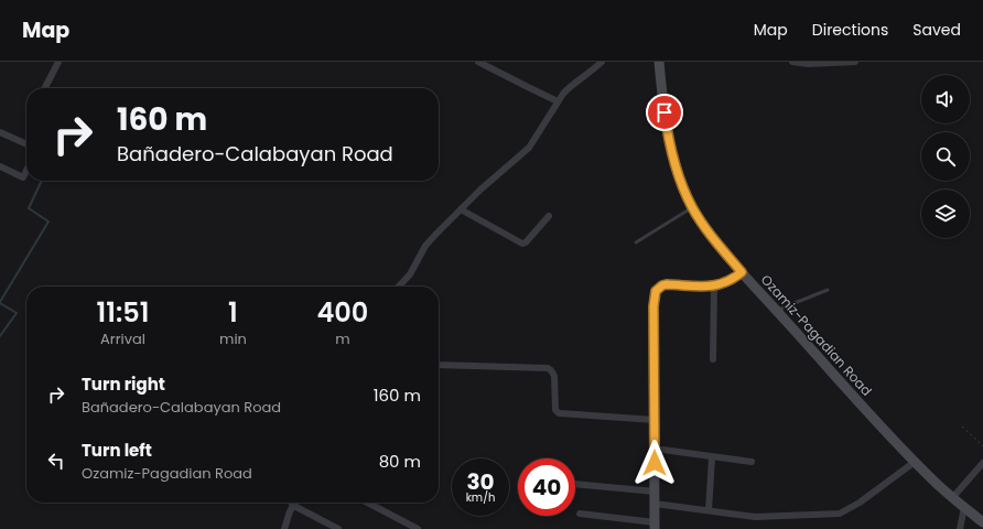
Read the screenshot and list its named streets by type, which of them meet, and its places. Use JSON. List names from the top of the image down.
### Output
{
  "streets": {
    "main road": ["Ozamiz-Pagadian Road"]
  },
  "page": {
    "header": "Map",
    "nav": ["Map", "Directions", "Saved"],
    "turn": ["160 m", "Bañadero-Calabayan Road"],
    "eta": [
      "11:51",
      "Arrival",
      "1",
      "min",
      "400",
      "m"
    ],
    "list": [
      {
        "name": "Turn right",
        "note": "Bañadero-Calabayan Road",
        "value": "160 m"
      },
      {
        "name": "Turn left",
        "note": "Ozamiz-Pagadian Road",
        "value": "80 m"
      }
    ],
    "speed": "30 km/h",
    "limit": "40"
  }
}
